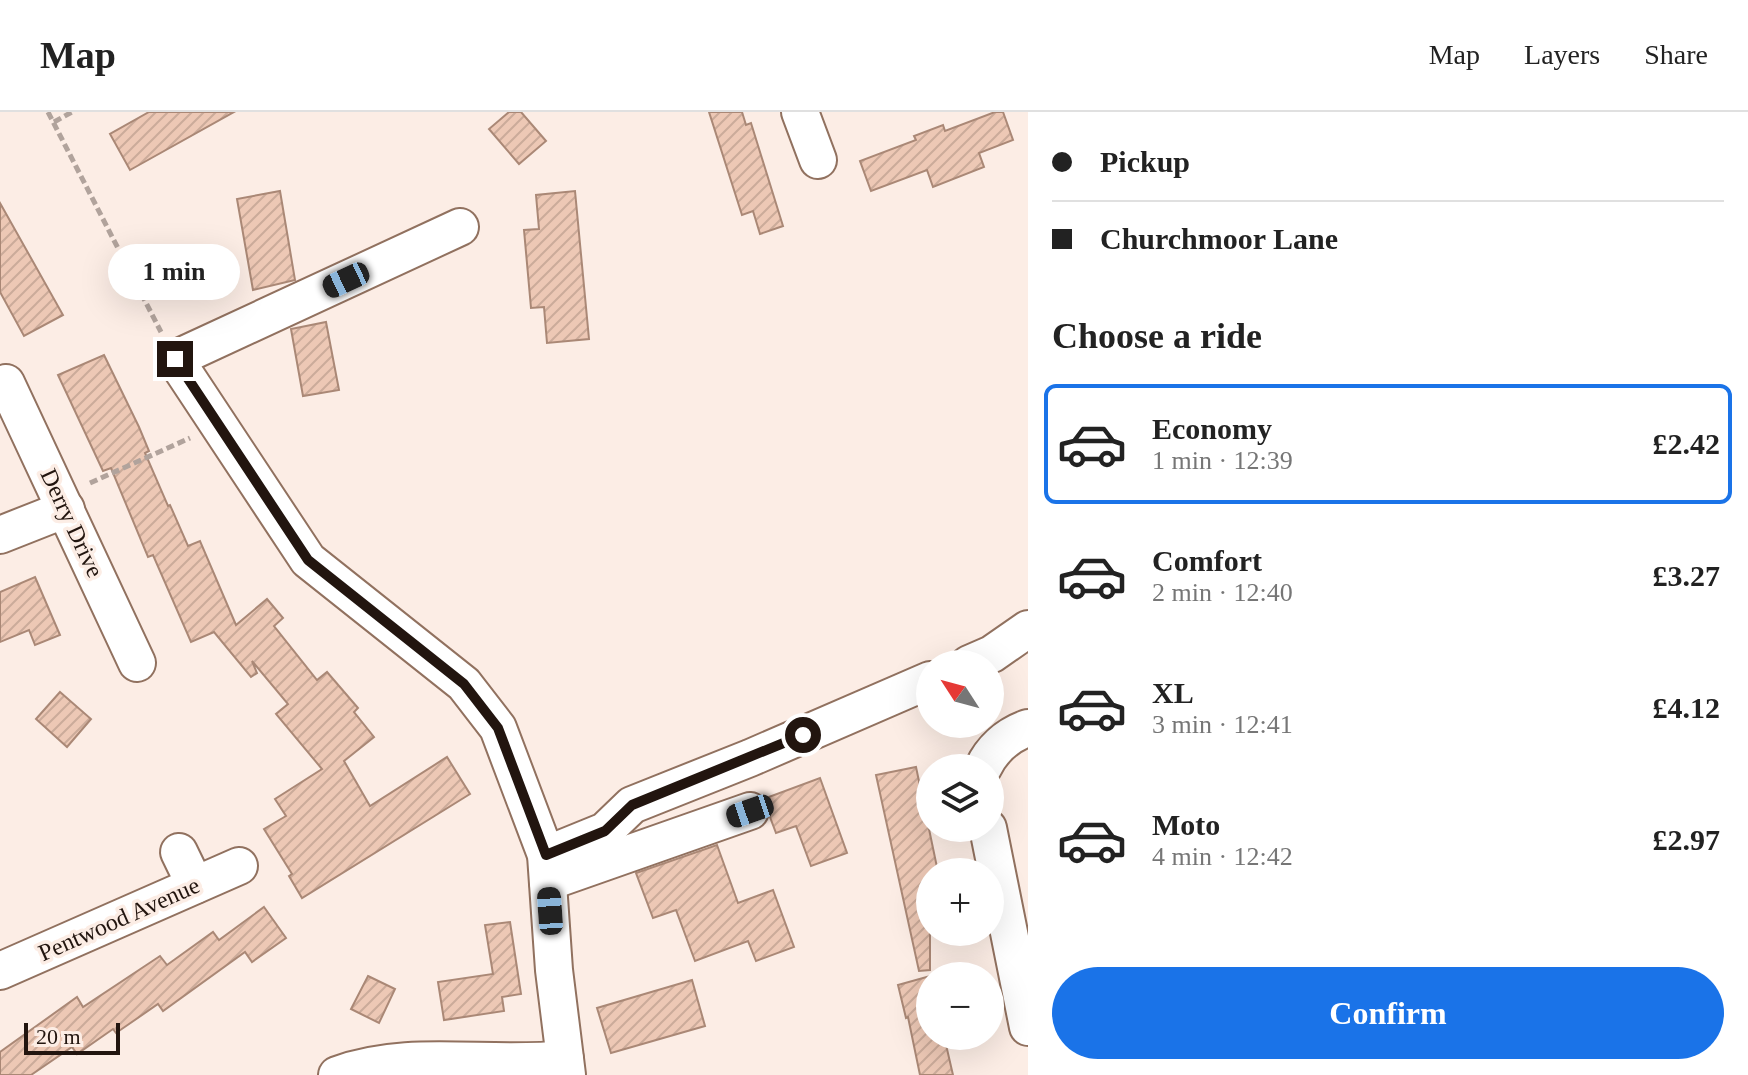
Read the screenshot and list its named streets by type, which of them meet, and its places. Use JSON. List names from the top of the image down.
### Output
{
  "streets": {
    "street": ["Derry Drive", "Pentwood Avenue"]
  },
  "scale_bar": "20 m",
  "north": "top left",
  "page": {
    "header": "Map",
    "nav": ["Map", "Layers", "Share"],
    "banner": ["Pickup", "Churchmoor Lane"],
    "bubble": "1 min",
    "heading": "Choose a ride",
    "list": [
      {
        "name": "Economy",
        "note": "1 min · 12:39",
        "value": "£2.42"
      },
      {
        "name": "Comfort",
        "note": "2 min · 12:40",
        "value": "£3.27"
      },
      {
        "name": "XL",
        "note": "3 min · 12:41",
        "value": "£4.12"
      },
      {
        "name": "Moto",
        "note": "4 min · 12:42",
        "value": "£2.97"
      }
    ],
    "map_buttons": ["+", "−"],
    "buttons": "Confirm",
    "scale": "20 m"
  }
}
